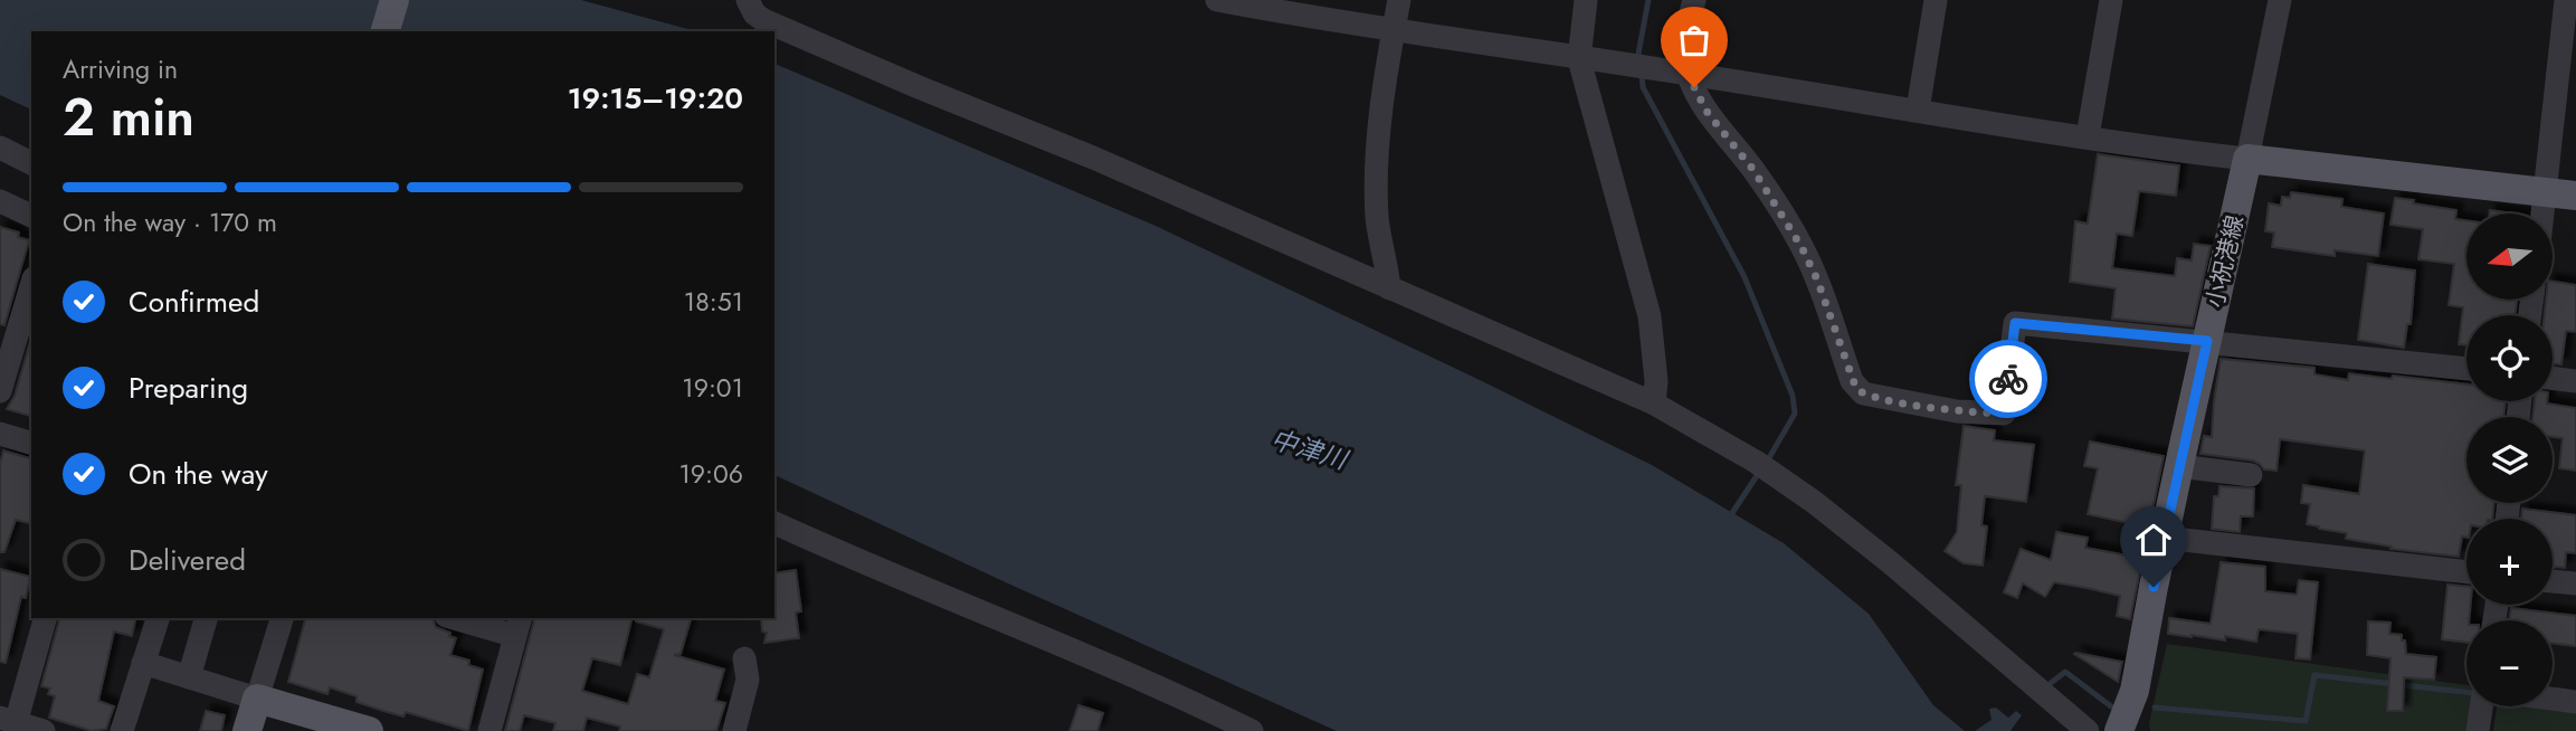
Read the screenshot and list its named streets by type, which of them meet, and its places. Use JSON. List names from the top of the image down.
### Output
{
  "streets": {
    "main road": ["小祝港線"]
  },
  "water": ["中津川"],
  "north": "left",
  "page": {
    "heading": ["2 min", "Arriving in", "19:15–19:20"],
    "bar": "On the way · 170 m",
    "map_buttons": ["+", "−"],
    "list": [
      ["Confirmed", "18:51"],
      ["Preparing", "19:01"],
      ["On the way", "19:06"],
      "Delivered"
    ]
  }
}
